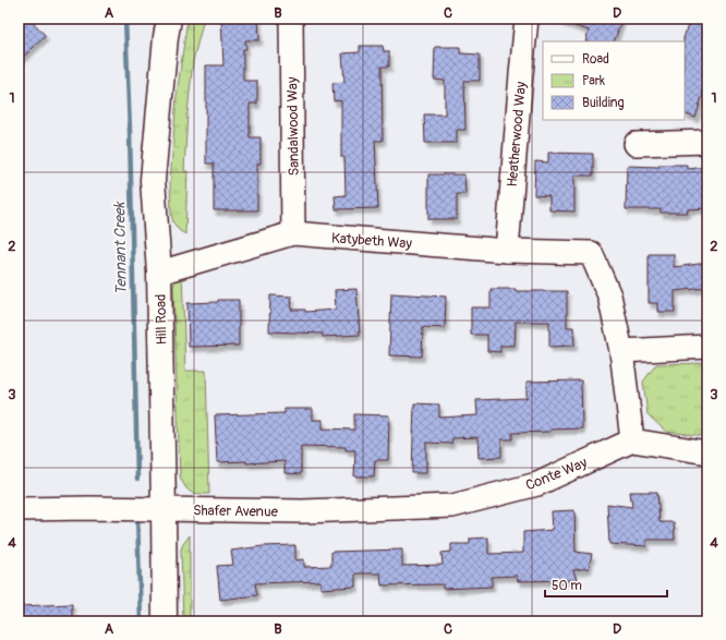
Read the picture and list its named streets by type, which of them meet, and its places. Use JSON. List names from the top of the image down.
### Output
{
  "streets": {
    "main road": ["Hill Road"],
    "street": [
      "Sandalwood Way",
      "Heatherwood Way",
      "Katybeth Way",
      "Conte Way",
      "Shafer Avenue"
    ]
  },
  "crossings": [
    ["Sandalwood Way", "Katybeth Way"],
    ["Heatherwood Way", "Katybeth Way"],
    ["Katybeth Way", "Hill Road"],
    ["Hill Road", "Shafer Avenue"],
    ["Conte Way", "Shafer Avenue"]
  ],
  "water": ["Tennant Creek"],
  "legend": ["Road", "Park", "Building"],
  "scale_bar": "50 m",
  "grid": {
    "columns": [
      "A",
      "B",
      "C",
      "D"
    ],
    "rows": [
      "1",
      "2",
      "3",
      "4"
    ]
  }
}
